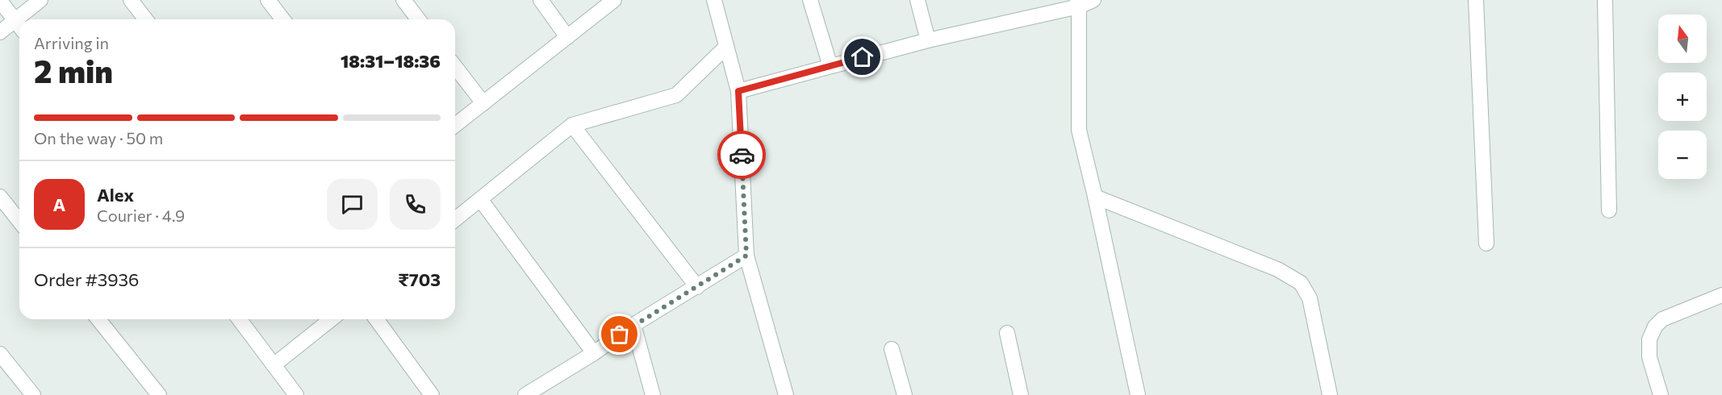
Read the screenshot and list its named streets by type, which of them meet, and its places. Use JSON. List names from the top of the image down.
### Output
{
  "north": "top",
  "page": {
    "map_buttons": ["+", "−"],
    "heading": ["2 min", "Arriving in", "18:31–18:36"],
    "panel": [
      "Alex",
      "Courier · 4.9",
      "Order #3936",
      "₹703"
    ],
    "bar": "On the way · 50 m",
    "round": "A"
  }
}
